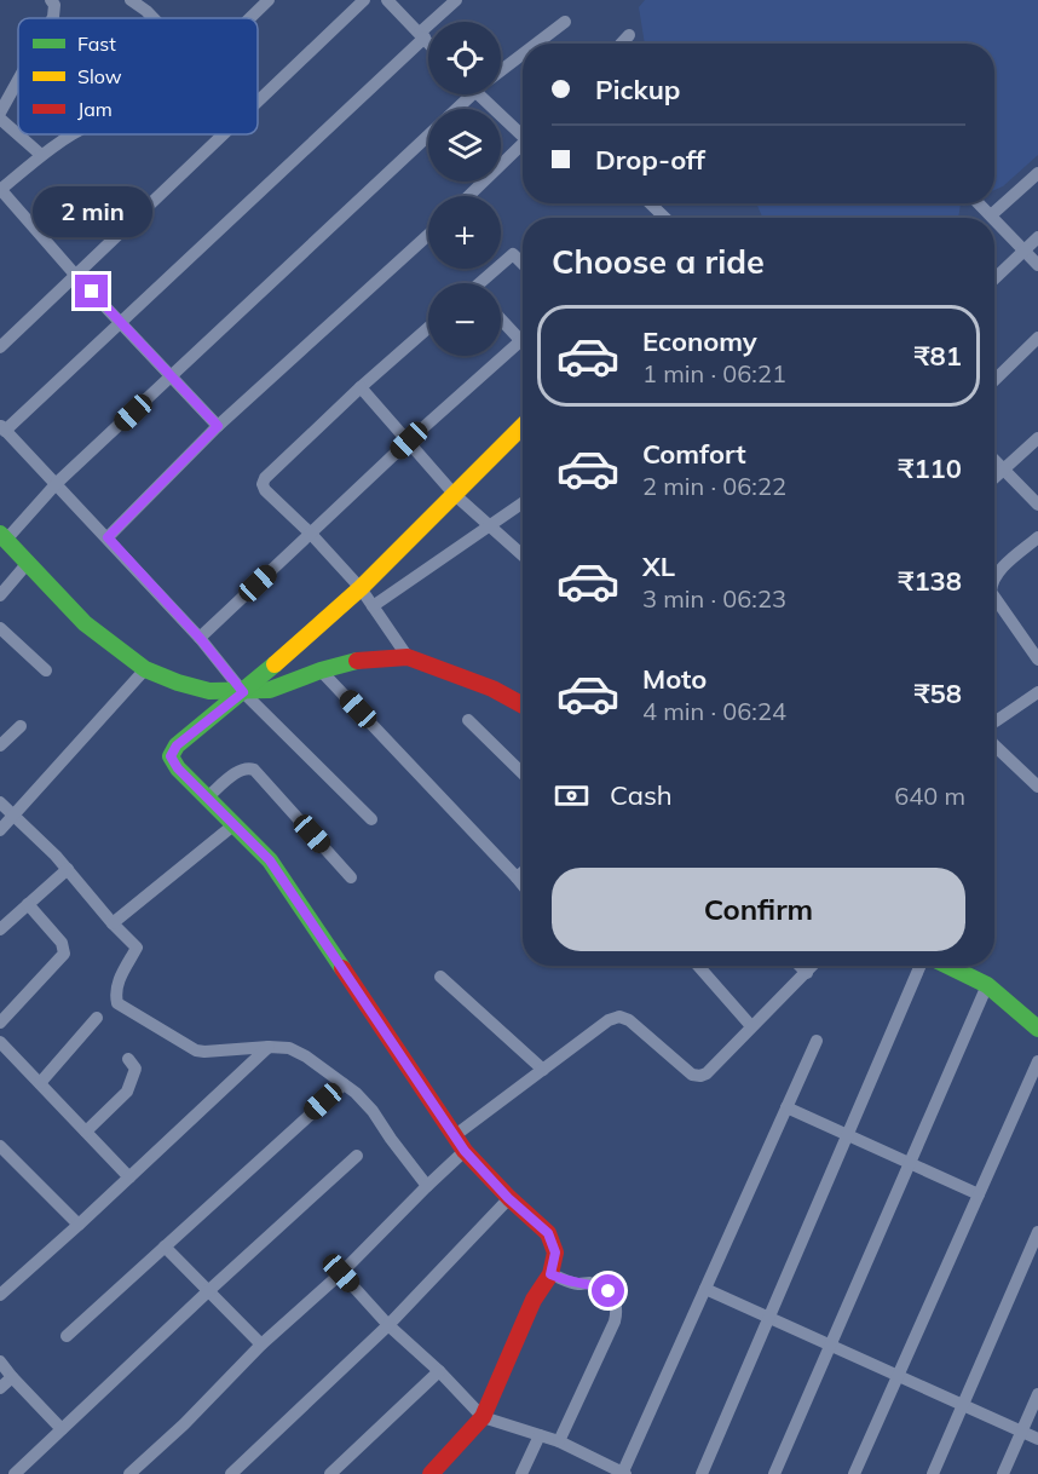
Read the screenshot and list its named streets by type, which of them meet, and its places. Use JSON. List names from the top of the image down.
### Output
{
  "legend": ["Fast", "Slow", "Jam"],
  "page": {
    "map_buttons": ["+", "−"],
    "banner": ["Pickup", "Drop-off"],
    "bubble": "2 min",
    "heading": "Choose a ride",
    "list": [
      {
        "name": "Economy",
        "note": "1 min · 06:21",
        "value": "₹81"
      },
      {
        "name": "Comfort",
        "note": "2 min · 06:22",
        "value": "₹110"
      },
      {
        "name": "XL",
        "note": "3 min · 06:23",
        "value": "₹138"
      },
      {
        "name": "Moto",
        "note": "4 min · 06:24",
        "value": "₹58"
      }
    ],
    "pay": ["Cash", "640 m"],
    "buttons": "Confirm"
  }
}
